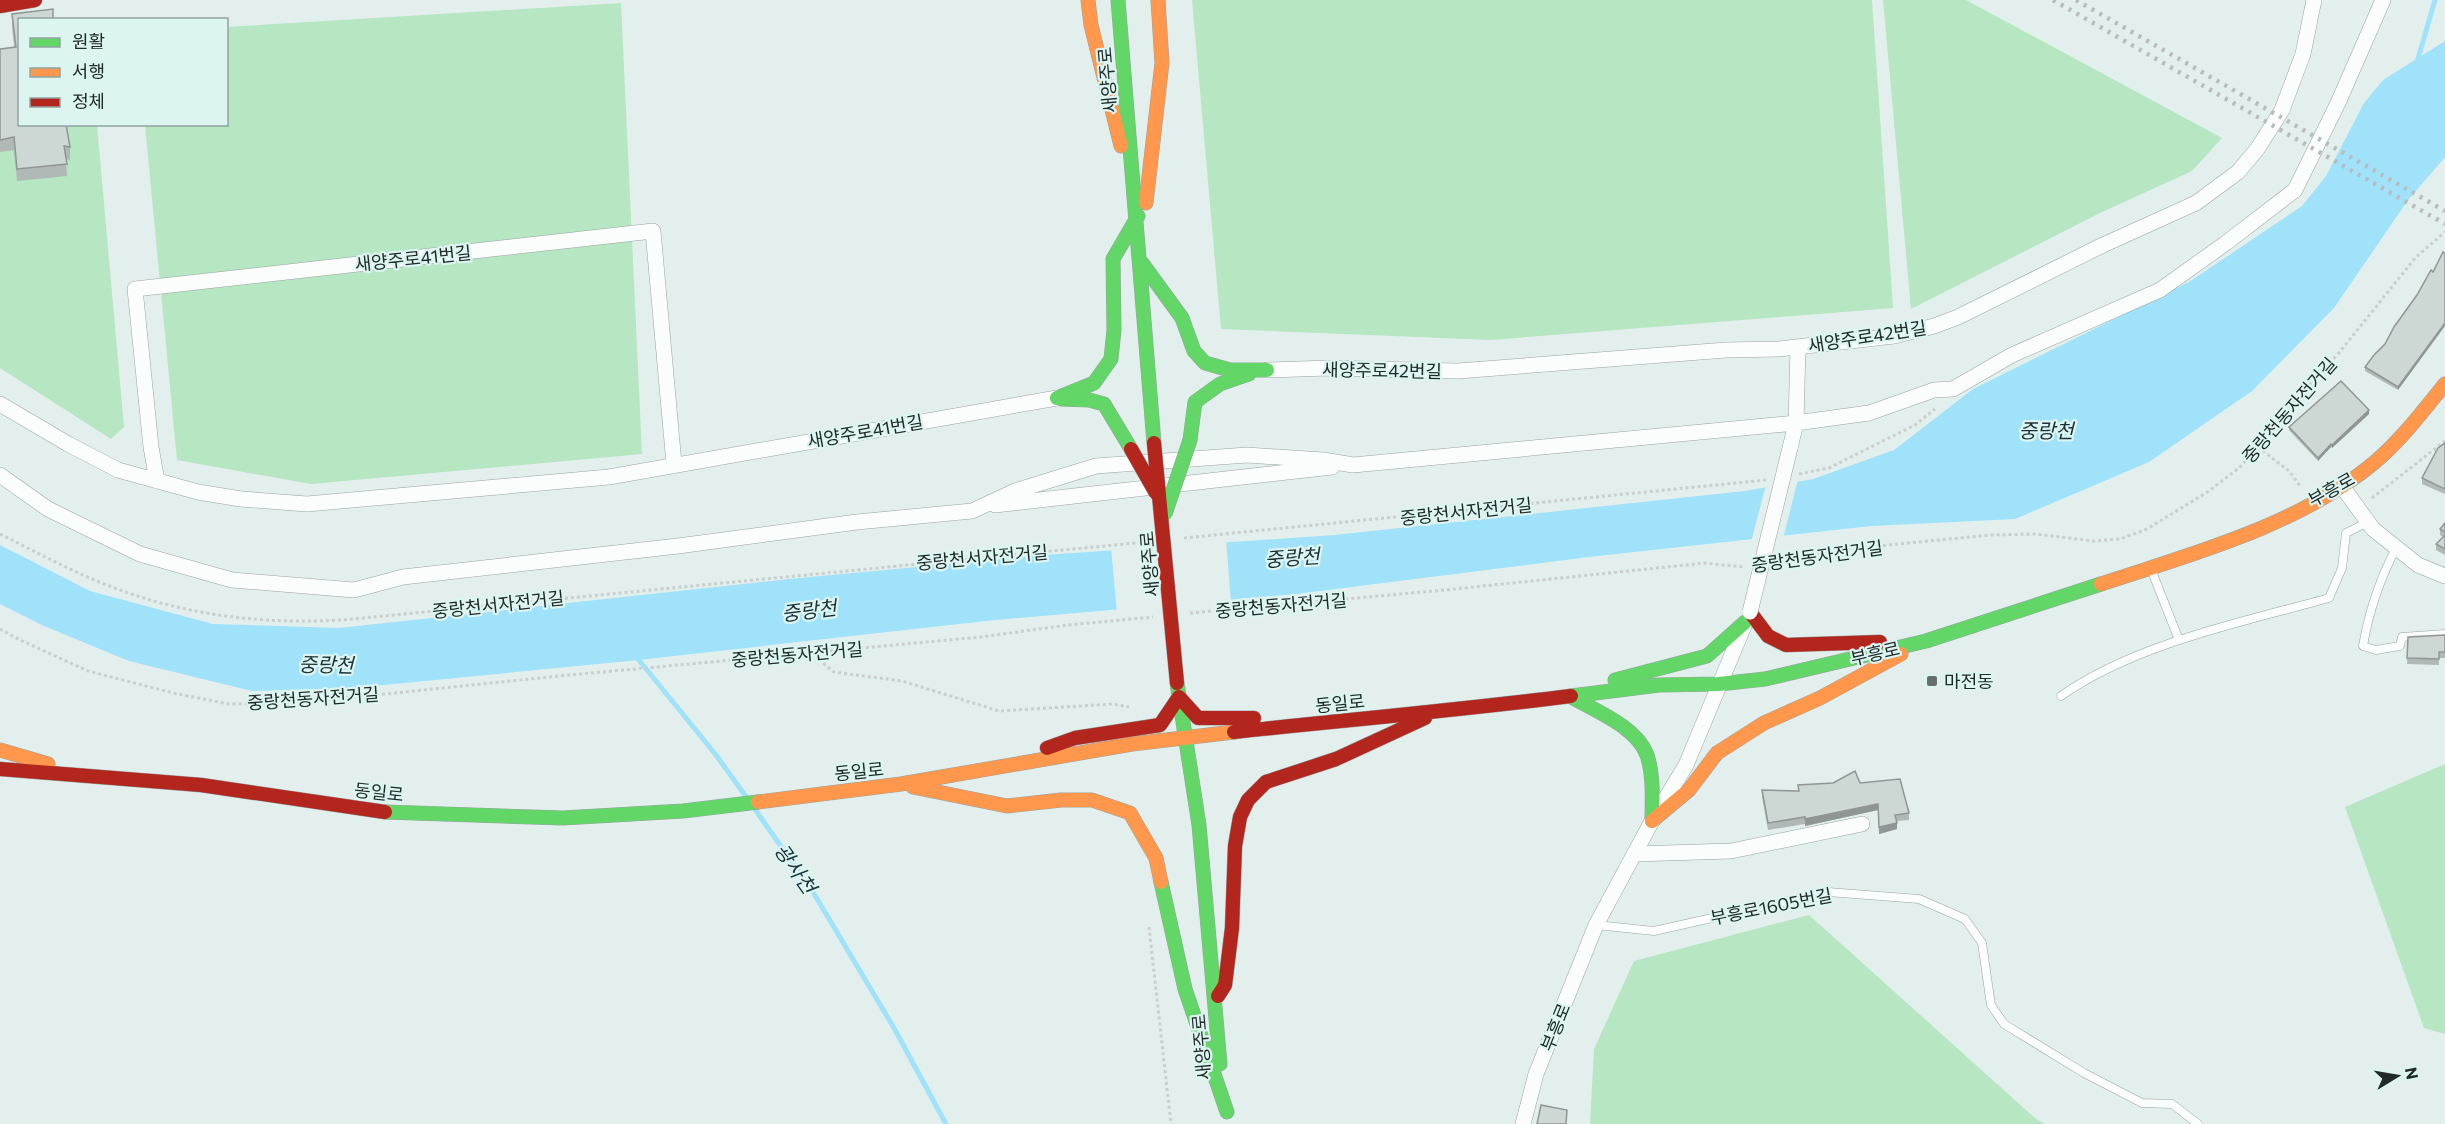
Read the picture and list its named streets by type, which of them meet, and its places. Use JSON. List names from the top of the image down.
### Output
{
  "streets": {
    "main road": ["새양주로", "부흥로", "동일로"],
    "street": ["새양주로41번길", "새양주로42번길"],
    "lane": ["부흥로1605번길"],
    "path": ["중랑천동자전거길", "중랑천서자전거길"]
  },
  "crossings": [
    ["새양주로", "동일로"],
    ["부흥로", "동일로"],
    ["부흥로", "부흥로1605번길"]
  ],
  "water": ["중랑천", "광사천"],
  "places": {
    "transit": ["마전동"]
  },
  "legend": ["원활", "서행", "정체"],
  "north": "right"
}
